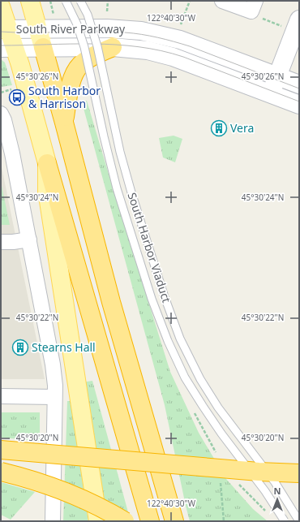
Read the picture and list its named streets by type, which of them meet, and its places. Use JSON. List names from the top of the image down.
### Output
{
  "streets": {
    "street": ["South River Parkway"],
    "lane": ["South Harbor Viaduct"]
  },
  "places": {
    "bus stop": ["South Harbor & Harrison"],
    "building": ["Vera", "Stearns Hall"]
  },
  "north": "top",
  "coordinates": [
    "122°40'30\"W",
    "45°30'26\"N",
    "45°30'24\"N",
    "45°30'22\"N",
    "45°30'20\"N"
  ]
}
